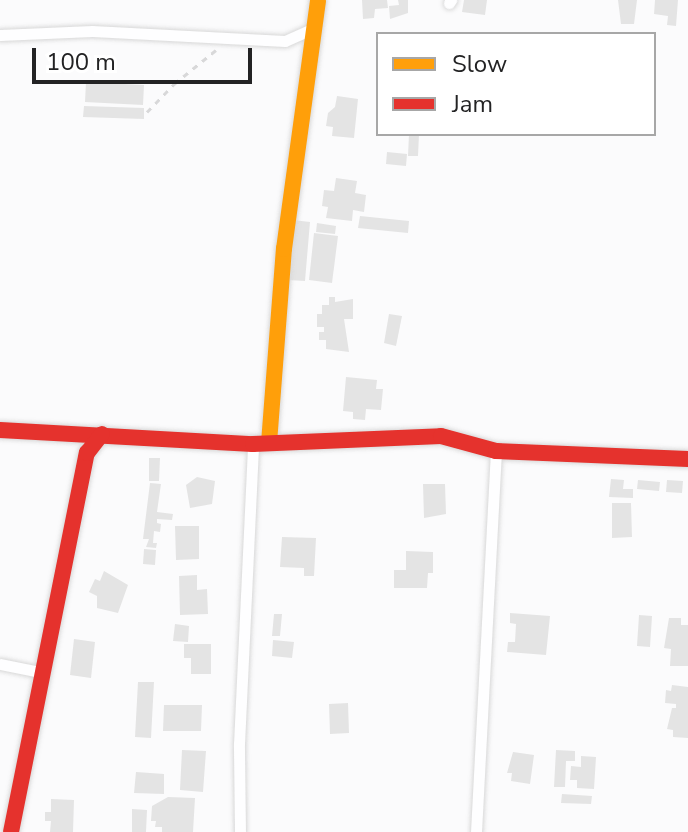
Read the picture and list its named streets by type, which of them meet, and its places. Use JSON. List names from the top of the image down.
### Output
{
  "legend": ["Slow", "Jam"],
  "scale_bar": "100 m"
}
